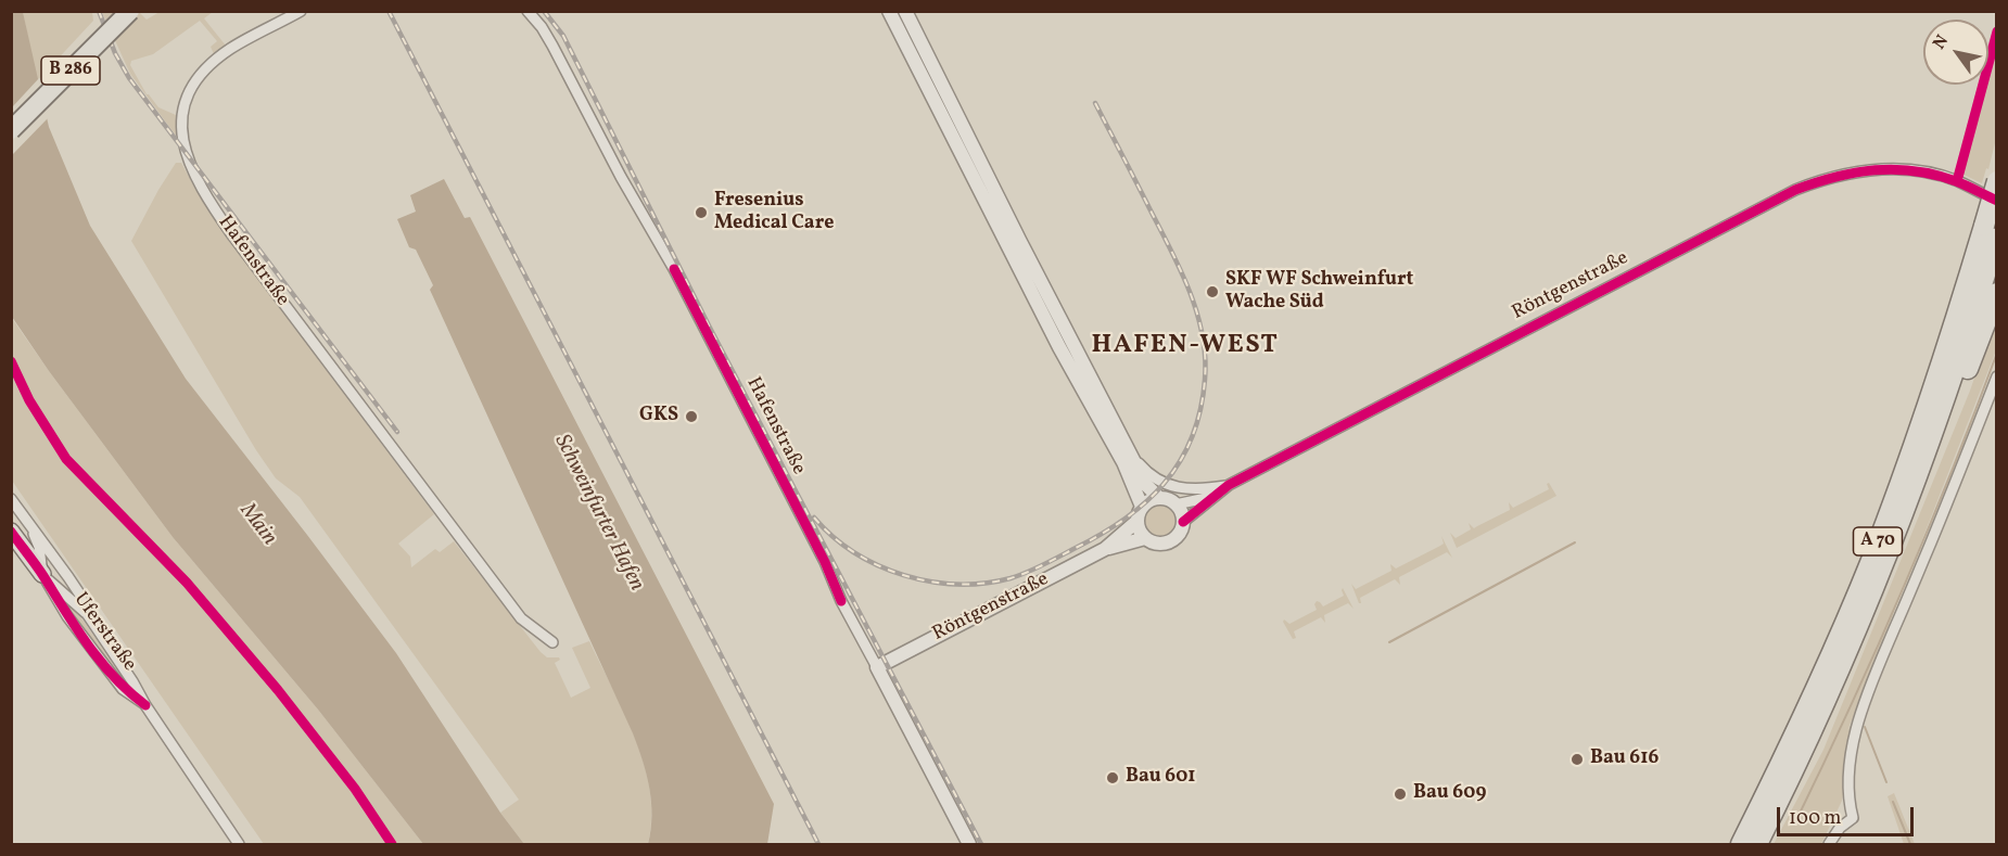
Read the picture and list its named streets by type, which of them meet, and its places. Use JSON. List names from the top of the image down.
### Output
{
  "streets": {
    "highway": ["B 286", "A 70"],
    "street": ["Hafenstraße", "Röntgenstraße", "Uferstraße"]
  },
  "crossings": [
    ["Hafenstraße", "Röntgenstraße"]
  ],
  "districts": ["HAFEN-WEST"],
  "water": ["Schweinfurter Hafen", "Main"],
  "places": [
    "Fresenius Medical Care",
    "SKF WF Schweinfurt Wache Süd",
    "GKS",
    "Bau 616",
    "Bau 601",
    "Bau 609"
  ],
  "scale_bar": "100 m",
  "north": "top left"
}
